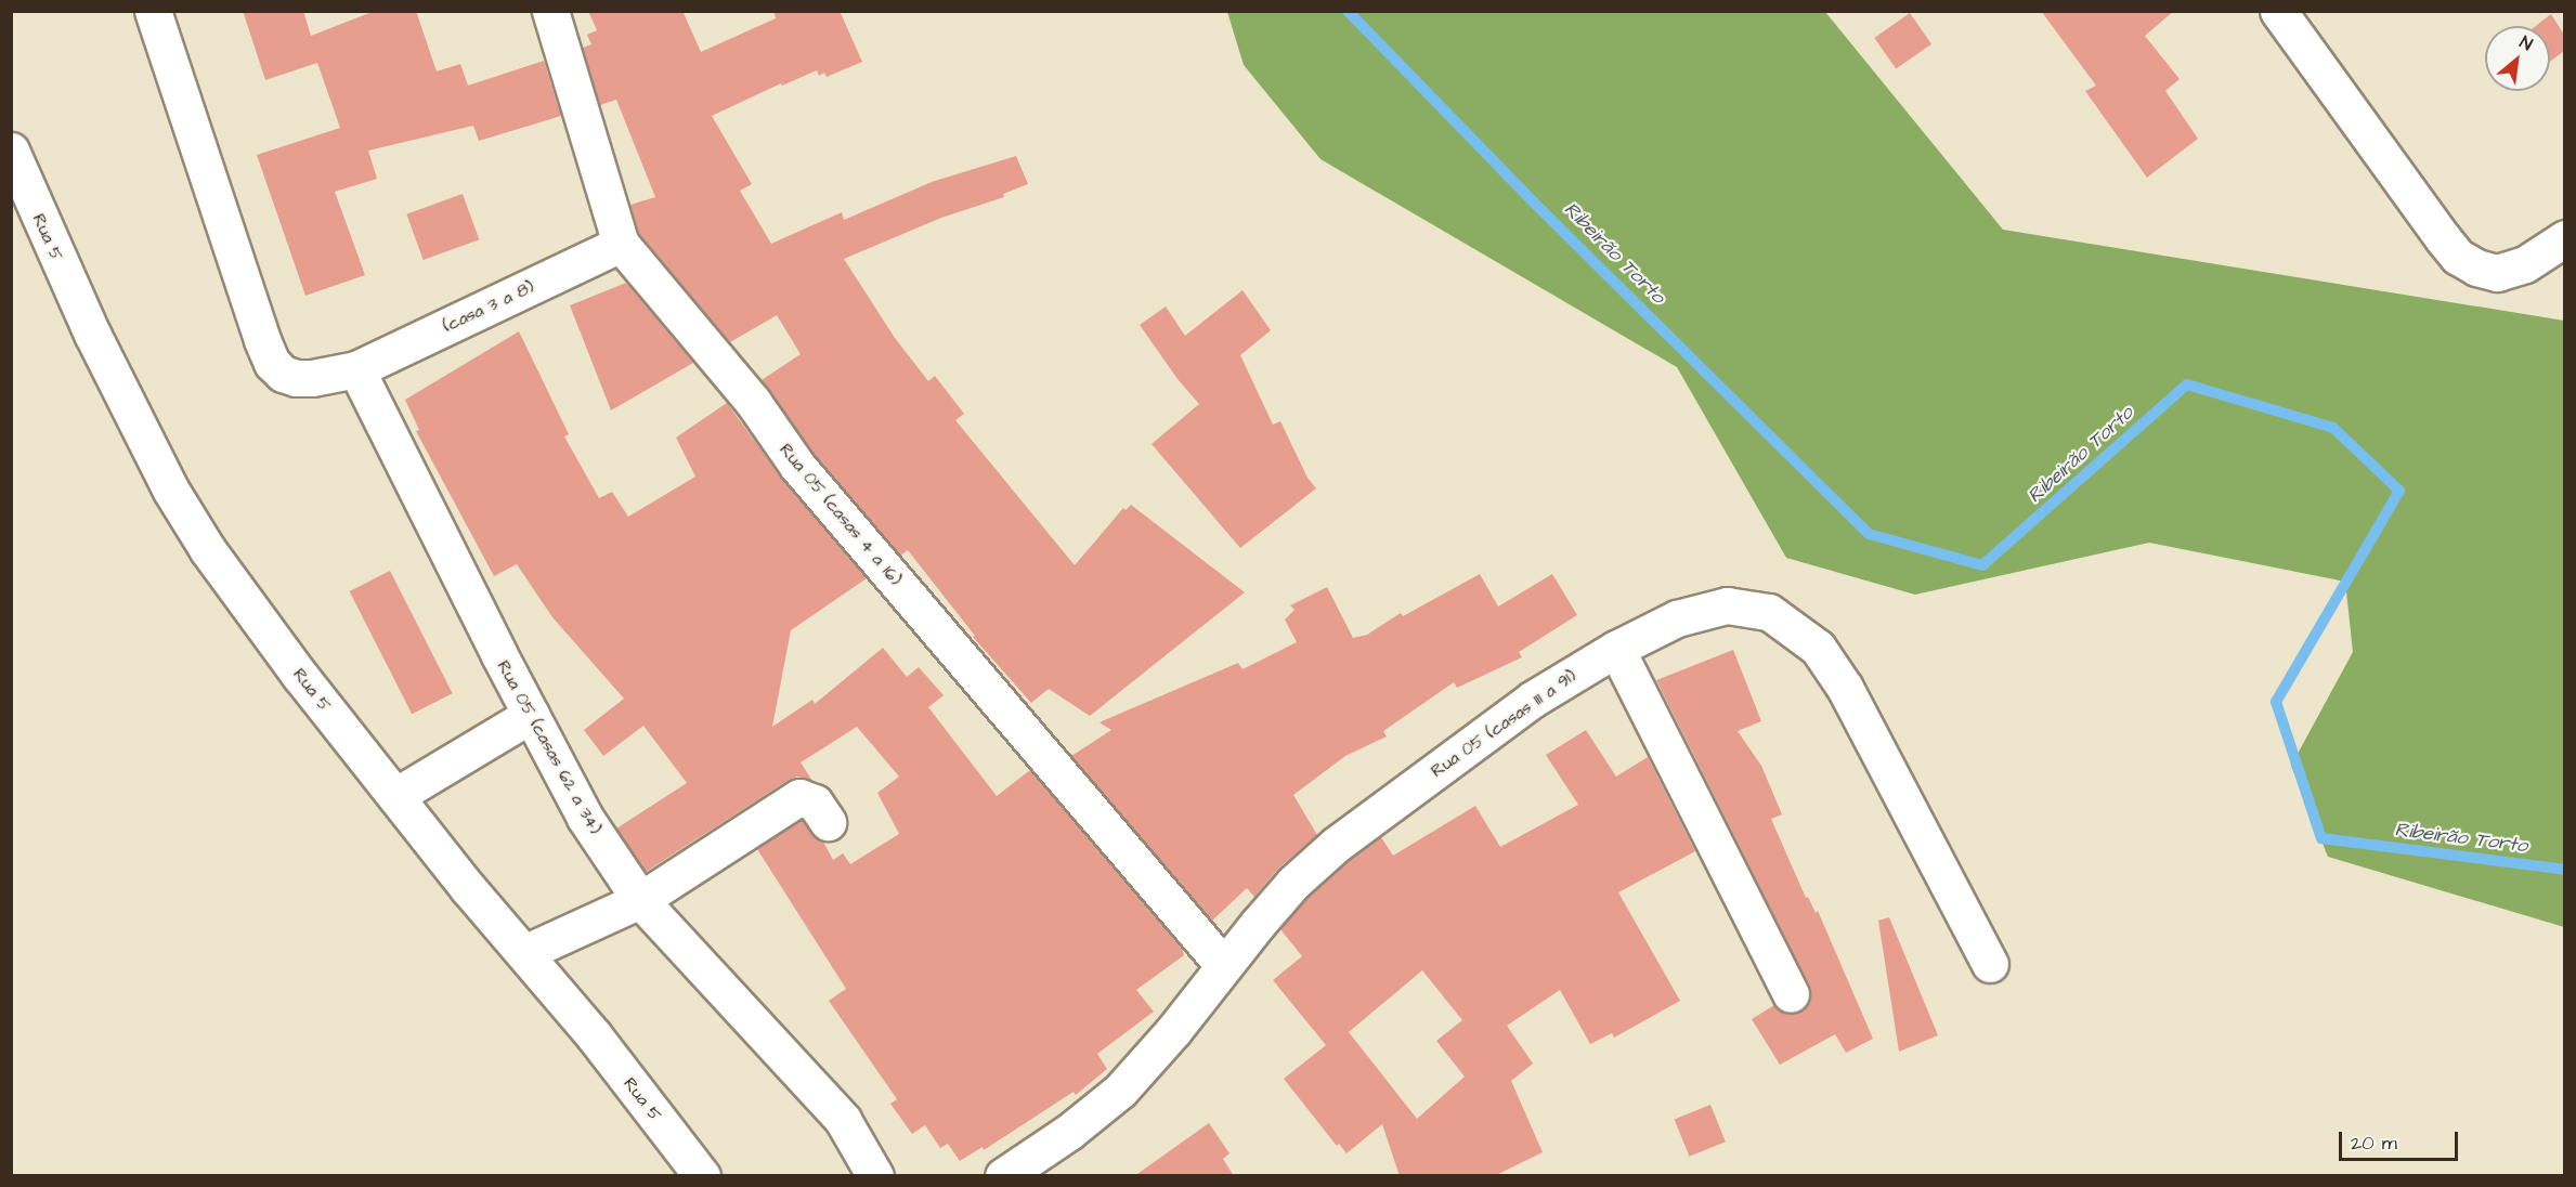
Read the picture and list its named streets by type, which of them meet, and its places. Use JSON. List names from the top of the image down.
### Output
{
  "streets": {
    "street": [
      "Rua 5",
      "(casa 3 a 8)",
      "Rua 05 (casas 4 a 16)",
      "Rua 05 (casas 111 a 91)",
      "Rua 05 (casas 62 a 34)"
    ]
  },
  "crossings": [
    ["(casa 3 a 8)", "Rua 05 (casas 4 a 16)"],
    ["(casa 3 a 8)", "Rua 05 (casas 62 a 34)"],
    ["Rua 05 (casas 4 a 16)", "Rua 05 (casas 111 a 91)"]
  ],
  "water": ["Ribeirão Torto"],
  "scale_bar": "20 m",
  "north": "top right"
}
